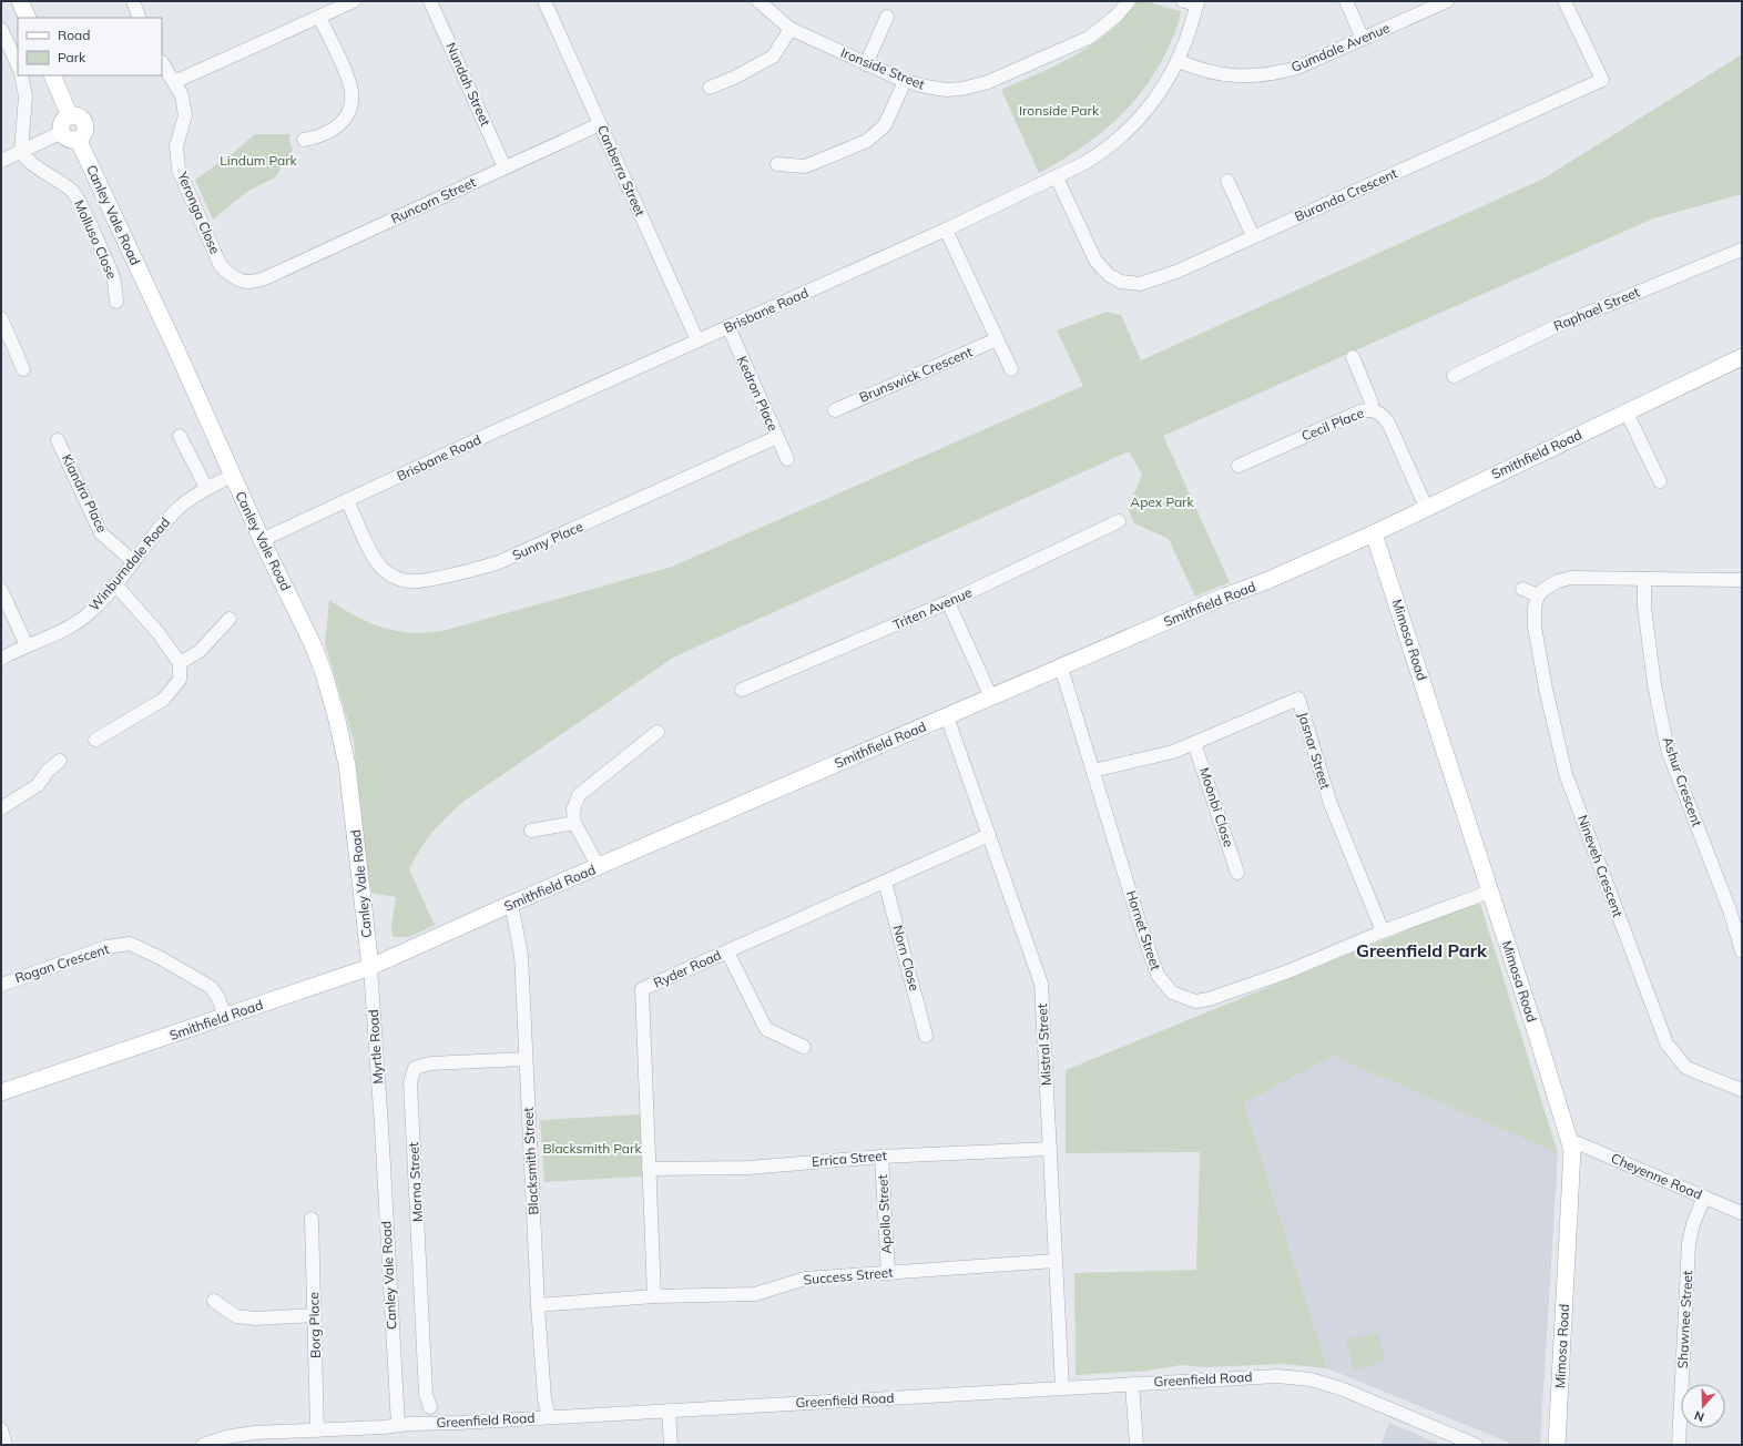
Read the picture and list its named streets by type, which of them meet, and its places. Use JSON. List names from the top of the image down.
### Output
{
  "streets": {
    "main road": ["Canley Vale Road", "Smithfield Road", "Mimosa Road"],
    "street": [
      "Gumdale Avenue",
      "Ironside Street",
      "Nundah Street",
      "Canberra Street",
      "Buranda Crescent",
      "Runcorn Street",
      "Yeronga Close",
      "Molluso Close",
      "Raphael Street",
      "Brisbane Road",
      "Brunswick Crescent",
      "Kedron Place",
      "Cecil Place",
      "Kiandra Place",
      "Sunny Place",
      "Winburndale Road",
      "Triten Avenue",
      "Jasnar Street",
      "Ashur Crescent",
      "Moonbi Close",
      "Nineveh Crescent",
      "Hornet Street",
      "Norn Close",
      "Rogan Crescent",
      "Ryder Road",
      "Mistral Street",
      "Myrtle Road",
      "Errica Street",
      "Blacksmith Street",
      "Cheyenne Road",
      "Morna Street",
      "Apollo Street",
      "Success Street",
      "Shawnee Street",
      "Borg Place",
      "Greenfield Road"
    ]
  },
  "crossings": [
    ["Gumdale Avenue", "Brisbane Road"],
    ["Nundah Street", "Runcorn Street"],
    ["Canberra Street", "Runcorn Street"],
    ["Canberra Street", "Brisbane Road"],
    ["Buranda Crescent", "Brisbane Road"],
    ["Runcorn Street", "Yeronga Close"],
    ["Canley Vale Road", "Brisbane Road"],
    ["Canley Vale Road", "Smithfield Road"],
    ["Canley Vale Road", "Winburndale Road"],
    ["Canley Vale Road", "Myrtle Road"],
    ["Canley Vale Road", "Greenfield Road"],
    ["Brisbane Road", "Kedron Place"],
    ["Brisbane Road", "Sunny Place"],
    ["Kedron Place", "Sunny Place"],
    ["Cecil Place", "Smithfield Road"],
    ["Smithfield Road", "Mimosa Road"],
    ["Smithfield Road", "Hornet Street"],
    ["Smithfield Road", "Rogan Crescent"],
    ["Smithfield Road", "Mistral Street"],
    ["Smithfield Road", "Myrtle Road"],
    ["Smithfield Road", "Blacksmith Street"],
    ["Kiandra Place", "Winburndale Road"],
    ["Mimosa Road", "Hornet Street"],
    ["Mimosa Road", "Cheyenne Road"],
    ["Jasnar Street", "Moonbi Close"],
    ["Jasnar Street", "Hornet Street"],
    ["Norn Close", "Ryder Road"],
    ["Ryder Road", "Mistral Street"],
    ["Ryder Road", "Errica Street"],
    ["Ryder Road", "Success Street"],
    ["Mistral Street", "Errica Street"],
    ["Mistral Street", "Success Street"],
    ["Mistral Street", "Greenfield Road"],
    ["Errica Street", "Apollo Street"],
    ["Blacksmith Street", "Morna Street"],
    ["Blacksmith Street", "Success Street"],
    ["Blacksmith Street", "Greenfield Road"],
    ["Cheyenne Road", "Shawnee Street"],
    ["Apollo Street", "Success Street"],
    ["Borg Place", "Greenfield Road"]
  ],
  "districts": ["Greenfield Park"],
  "parks": [
    "Ironside Park",
    "Lindum Park",
    "Apex Park",
    "Blacksmith Park"
  ],
  "legend": ["Road", "Park"],
  "north": "bottom"
}
